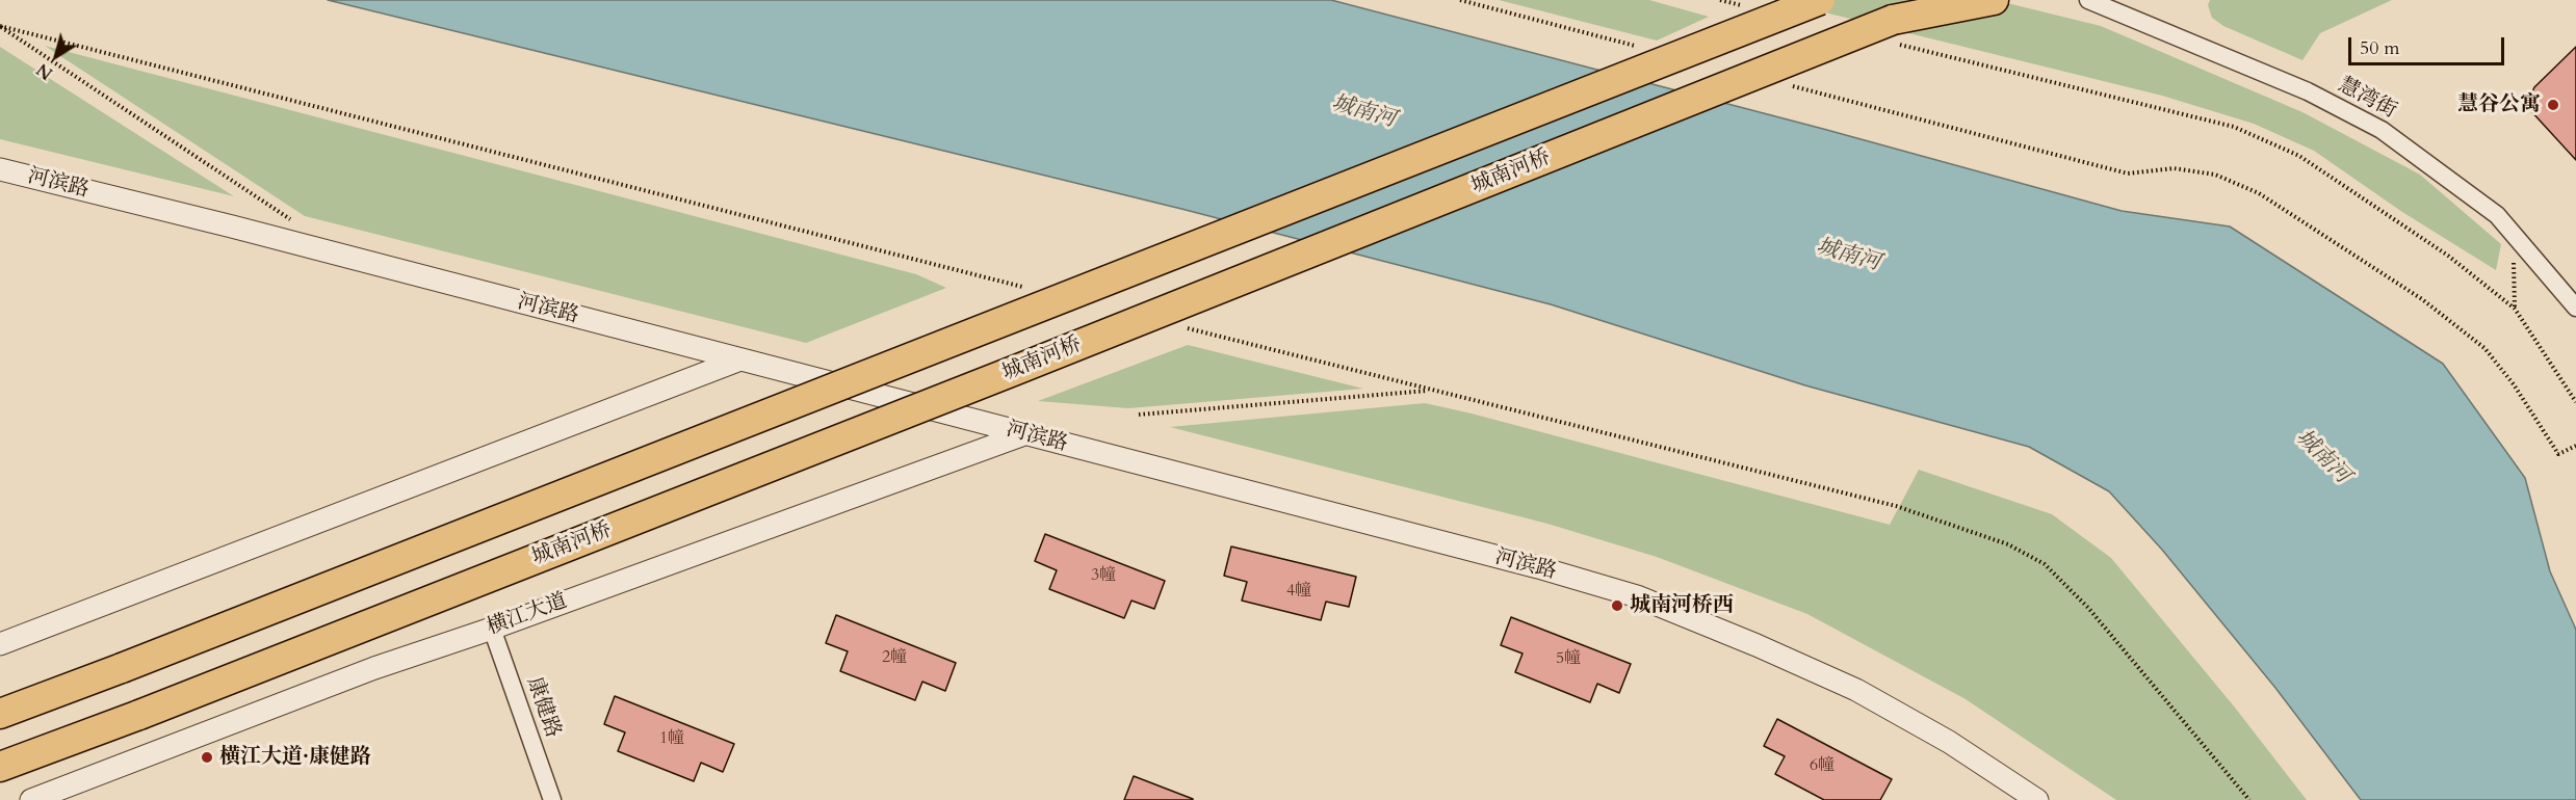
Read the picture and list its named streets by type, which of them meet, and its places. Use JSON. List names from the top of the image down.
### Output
{
  "streets": {
    "highway": ["城南河桥"],
    "street": [
      "慧湾街",
      "河滨路",
      "横江大道",
      "康健路"
    ]
  },
  "crossings": [
    ["河滨路", "横江大道"],
    ["横江大道", "康健路"]
  ],
  "water": ["城南河"],
  "places": ["慧谷公寓", "城南河桥西", "横江大道·康健路"],
  "house_numbers": [
    "3幢",
    "4幢",
    "2幢",
    "5幢",
    "1幢",
    "6幢"
  ],
  "scale_bar": "50 m",
  "north": "bottom left"
}
